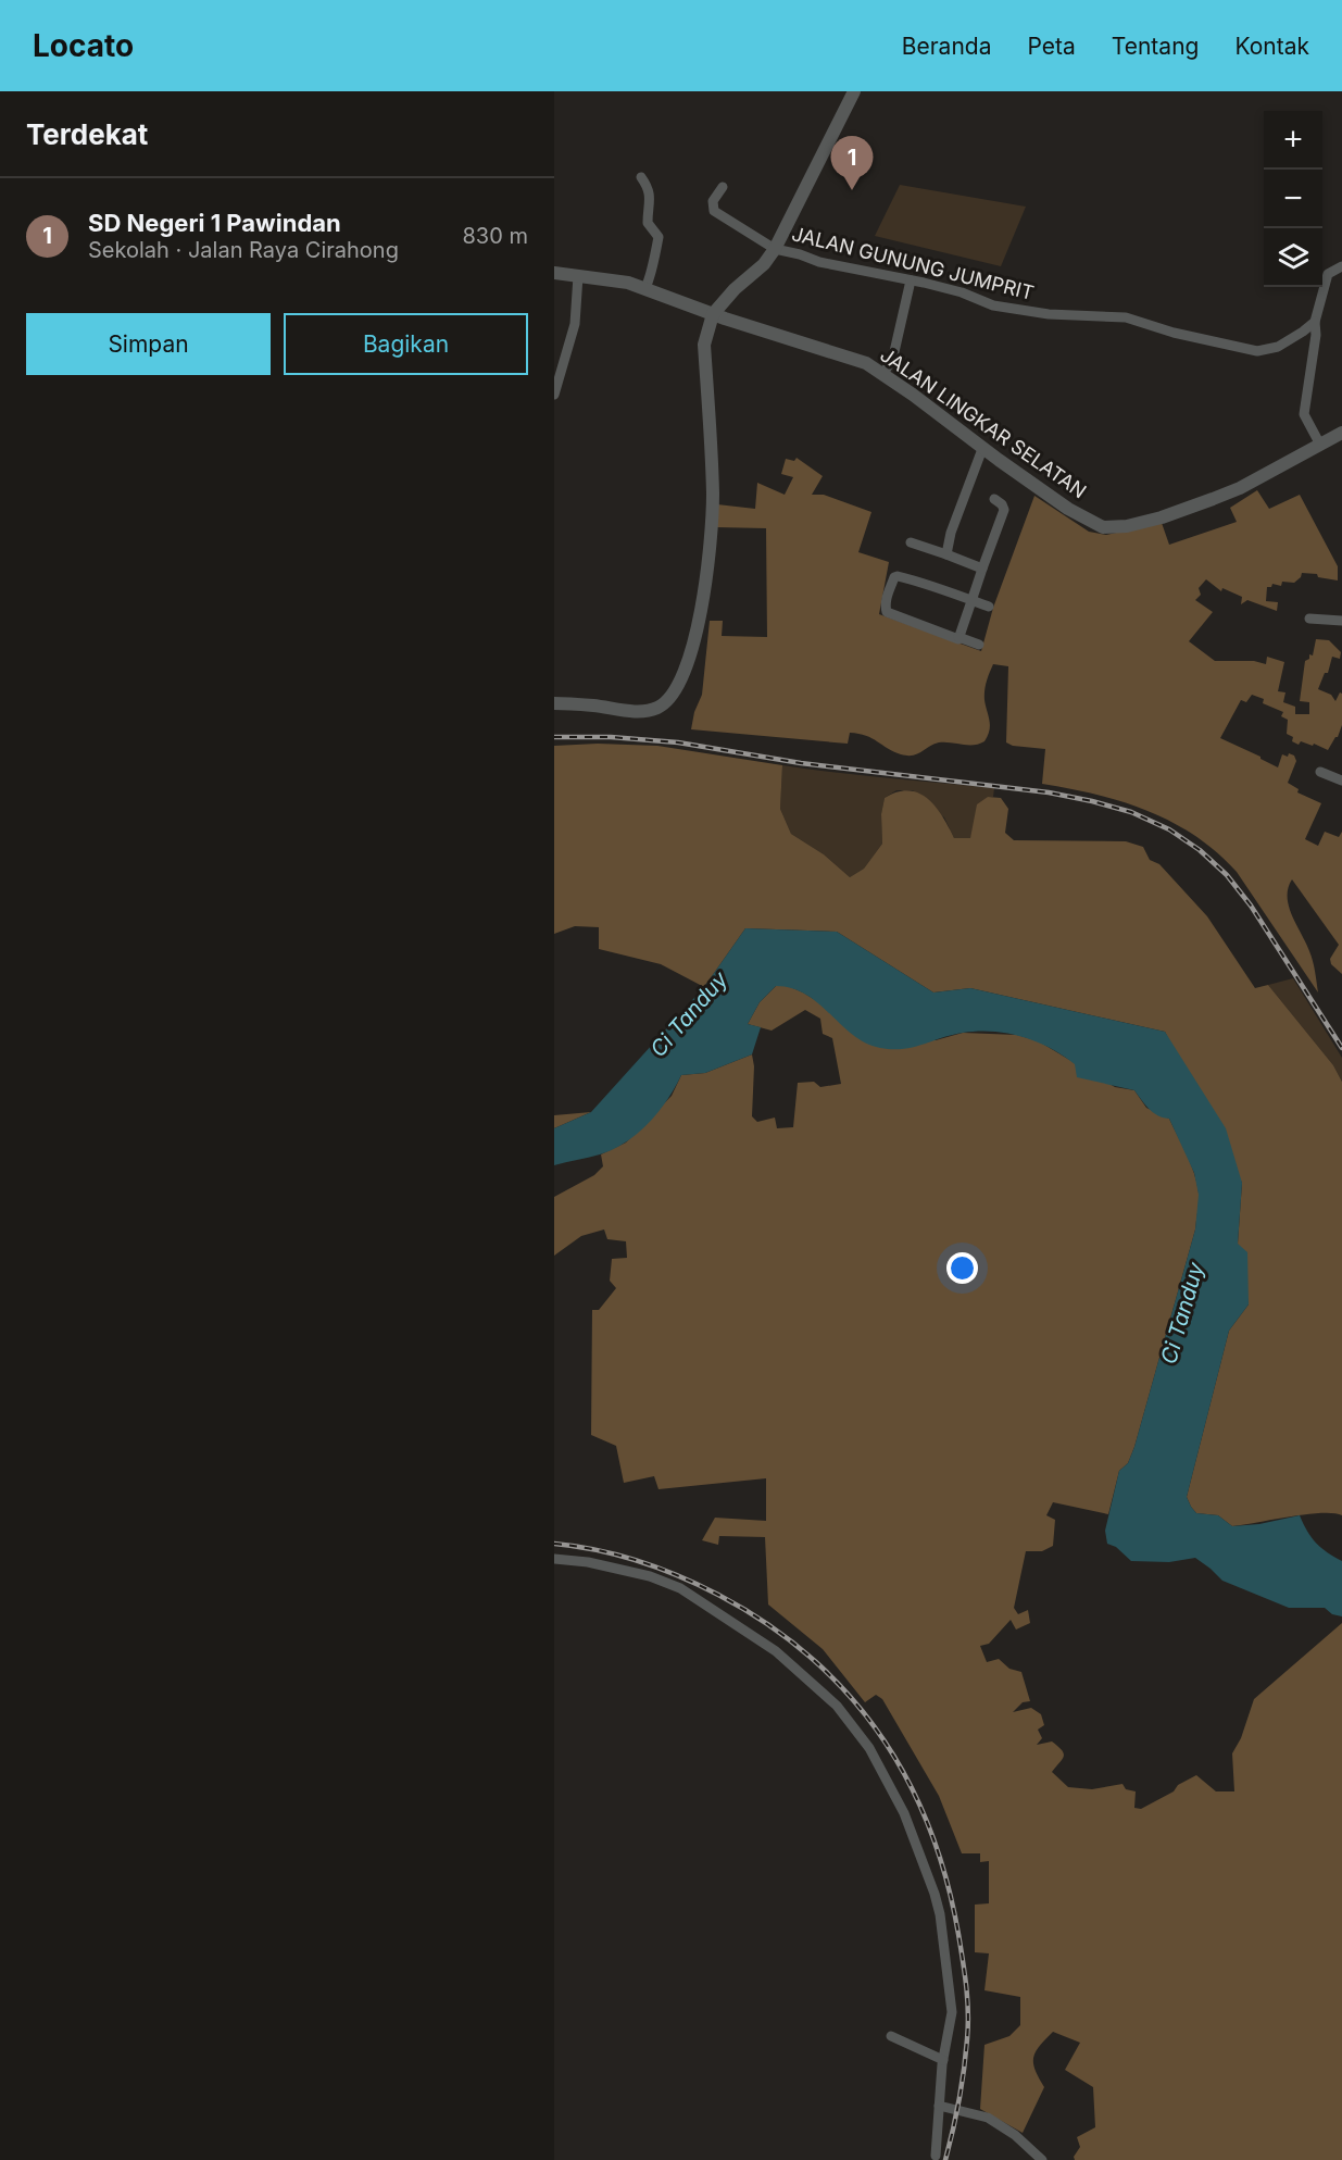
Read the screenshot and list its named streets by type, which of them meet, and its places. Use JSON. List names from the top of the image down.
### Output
{
  "streets": {
    "street": ["JALAN GUNUNG JUMPRIT", "JALAN LINGKAR SELATAN"]
  },
  "water": ["Ci Tanduy"],
  "page": {
    "header": "Locato",
    "nav": [
      "Beranda",
      "Peta",
      "Tentang",
      "Kontak"
    ],
    "heading": "Terdekat",
    "map_buttons": ["+", "−"],
    "pins": "1",
    "list": [
      {
        "mark": "1",
        "name": "SD Negeri 1 Pawindan",
        "note": "Sekolah · Jalan Raya Cirahong",
        "value": "830 m"
      }
    ],
    "buttons": ["Simpan", "Bagikan"]
  }
}
